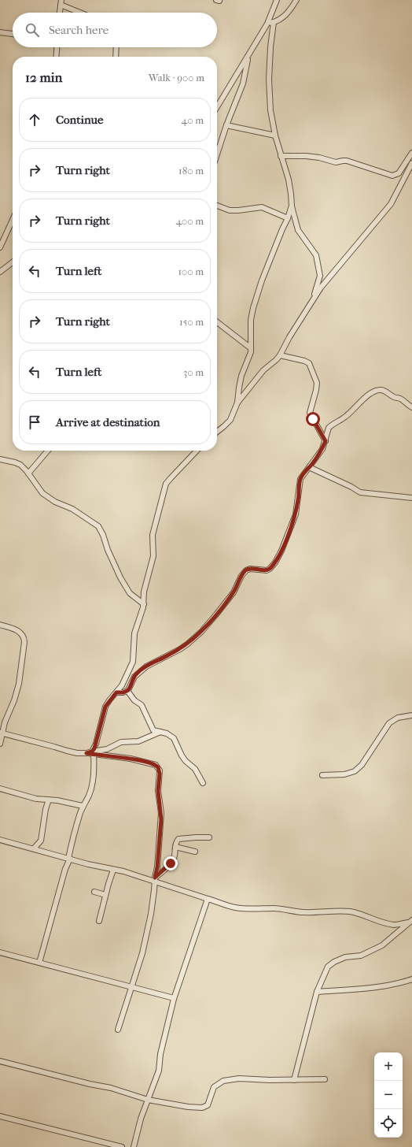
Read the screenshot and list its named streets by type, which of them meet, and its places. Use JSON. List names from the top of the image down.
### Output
{
  "page": {
    "search": "Search here",
    "heading": ["12 min", "Walk · 900 m"],
    "list": [
      ["Continue", "40 m"],
      ["Turn right", "180 m"],
      ["Turn right", "400 m"],
      ["Turn left", "100 m"],
      ["Turn right", "150 m"],
      ["Turn left", "30 m"],
      "Arrive at destination"
    ],
    "map_buttons": ["+", "−"]
  }
}
